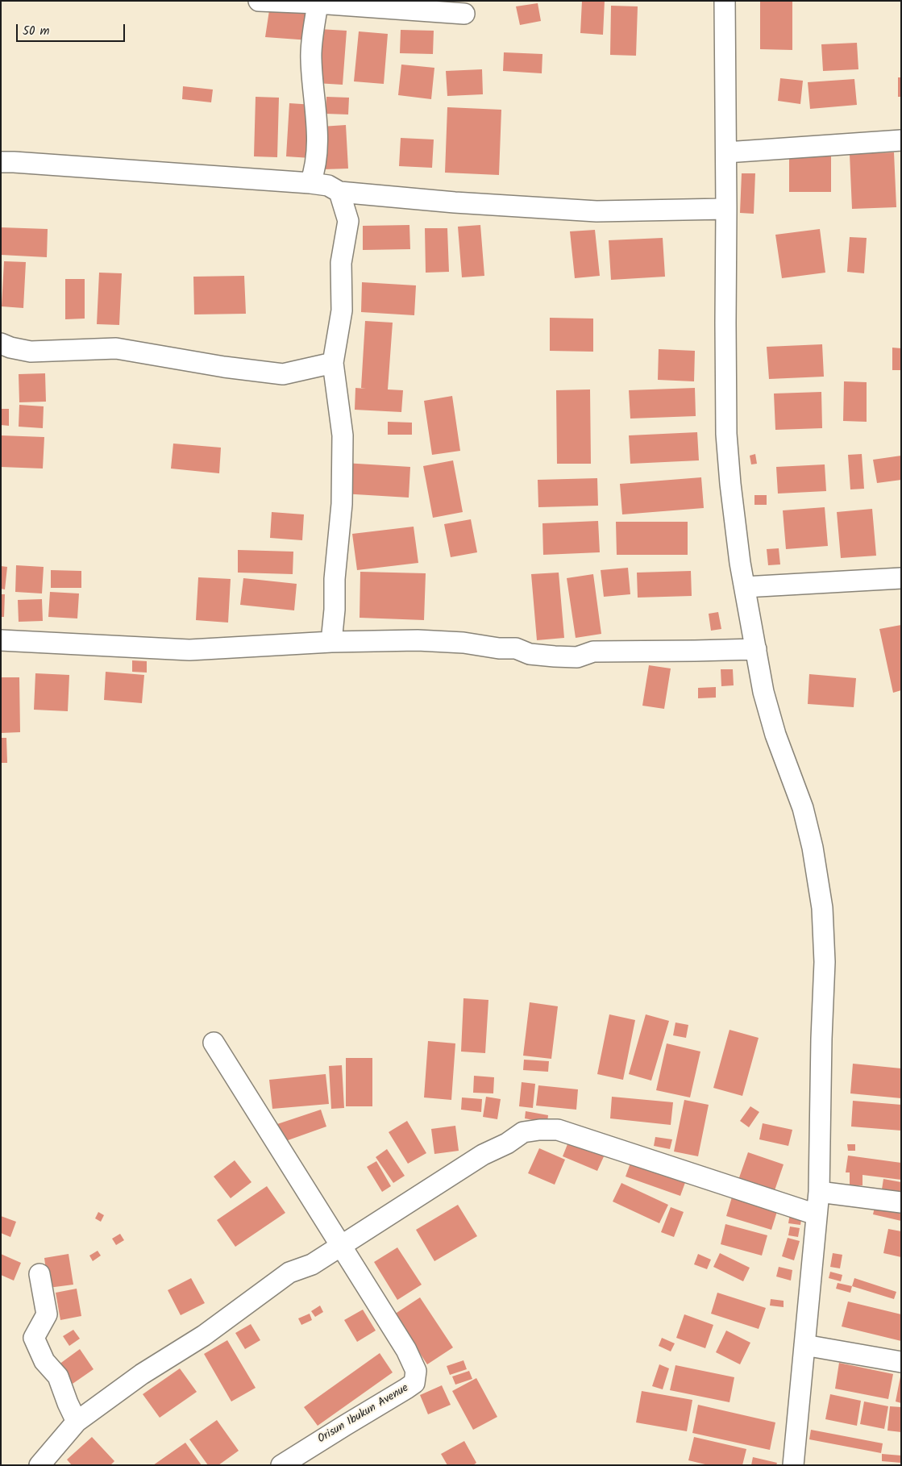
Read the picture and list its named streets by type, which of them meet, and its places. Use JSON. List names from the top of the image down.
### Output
{
  "streets": {
    "street": ["Orisun Ibukun Avenue"]
  },
  "scale_bar": "50 m"
}
